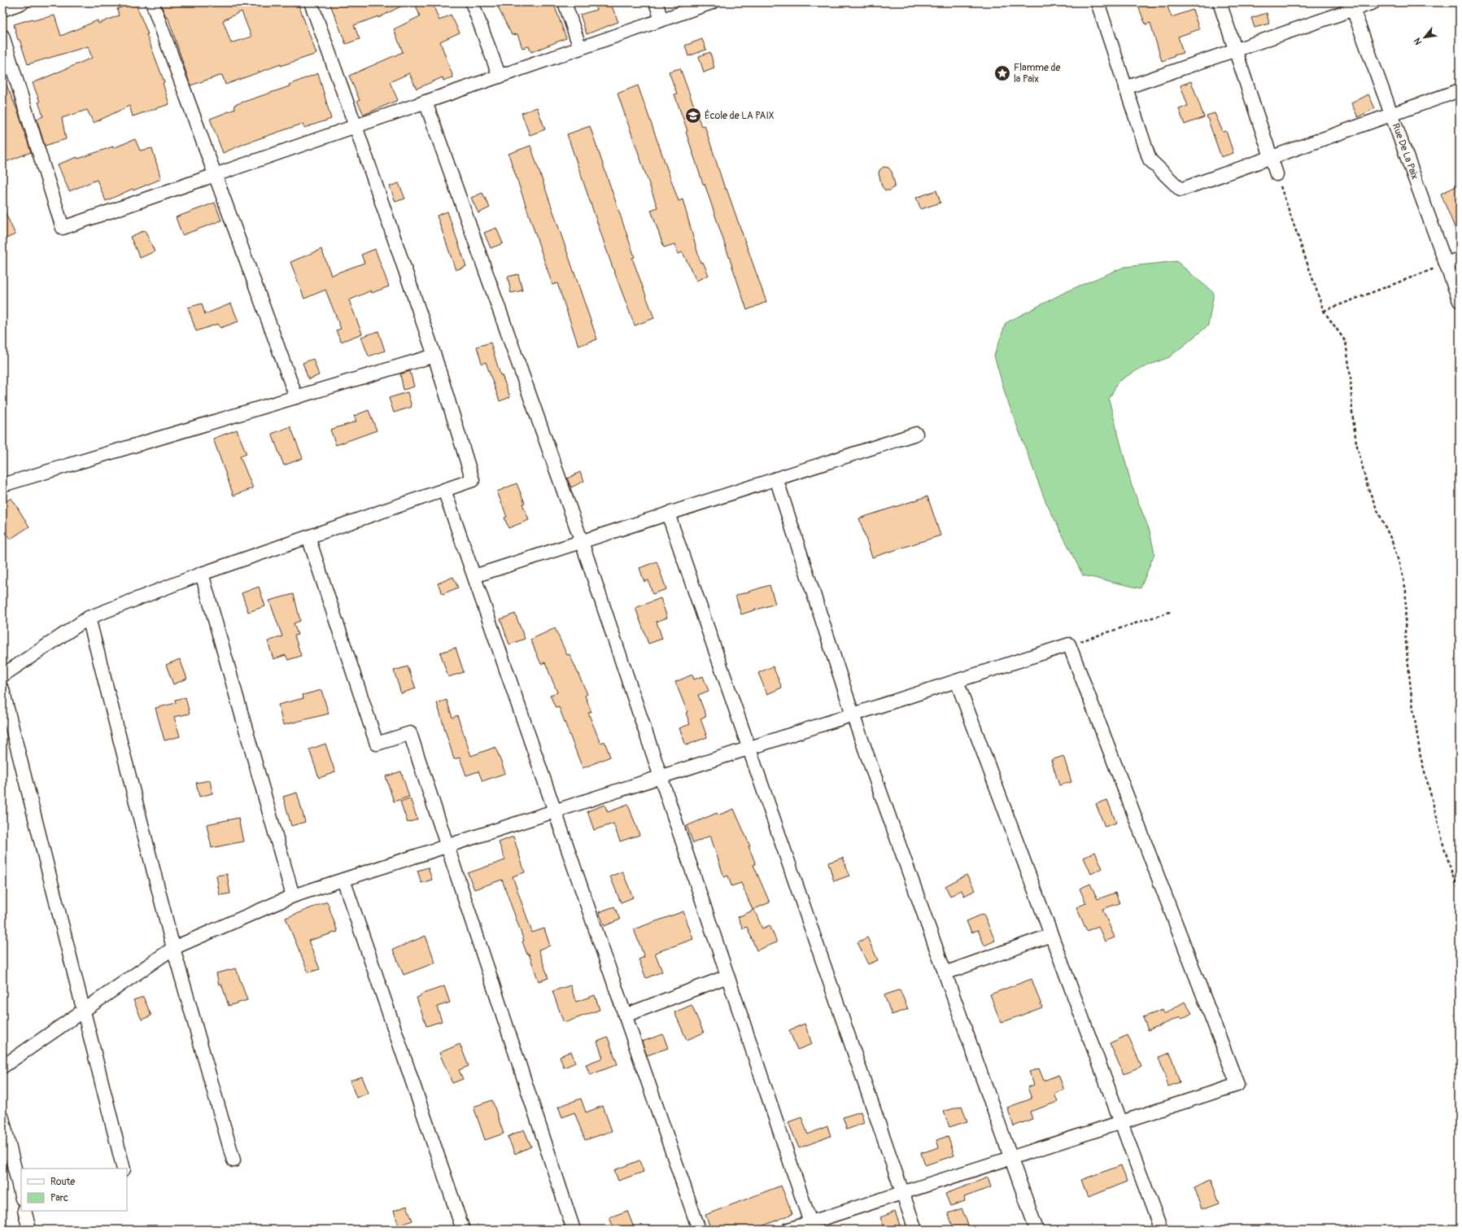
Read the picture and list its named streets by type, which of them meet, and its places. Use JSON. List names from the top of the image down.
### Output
{
  "streets": {
    "street": ["Rue De La Paix"]
  },
  "places": {
    "place": ["Flamme de la Paix"],
    "school or university": ["École de LA PAIX"]
  },
  "legend": ["Route", "Parc"],
  "north": "bottom left"
}
